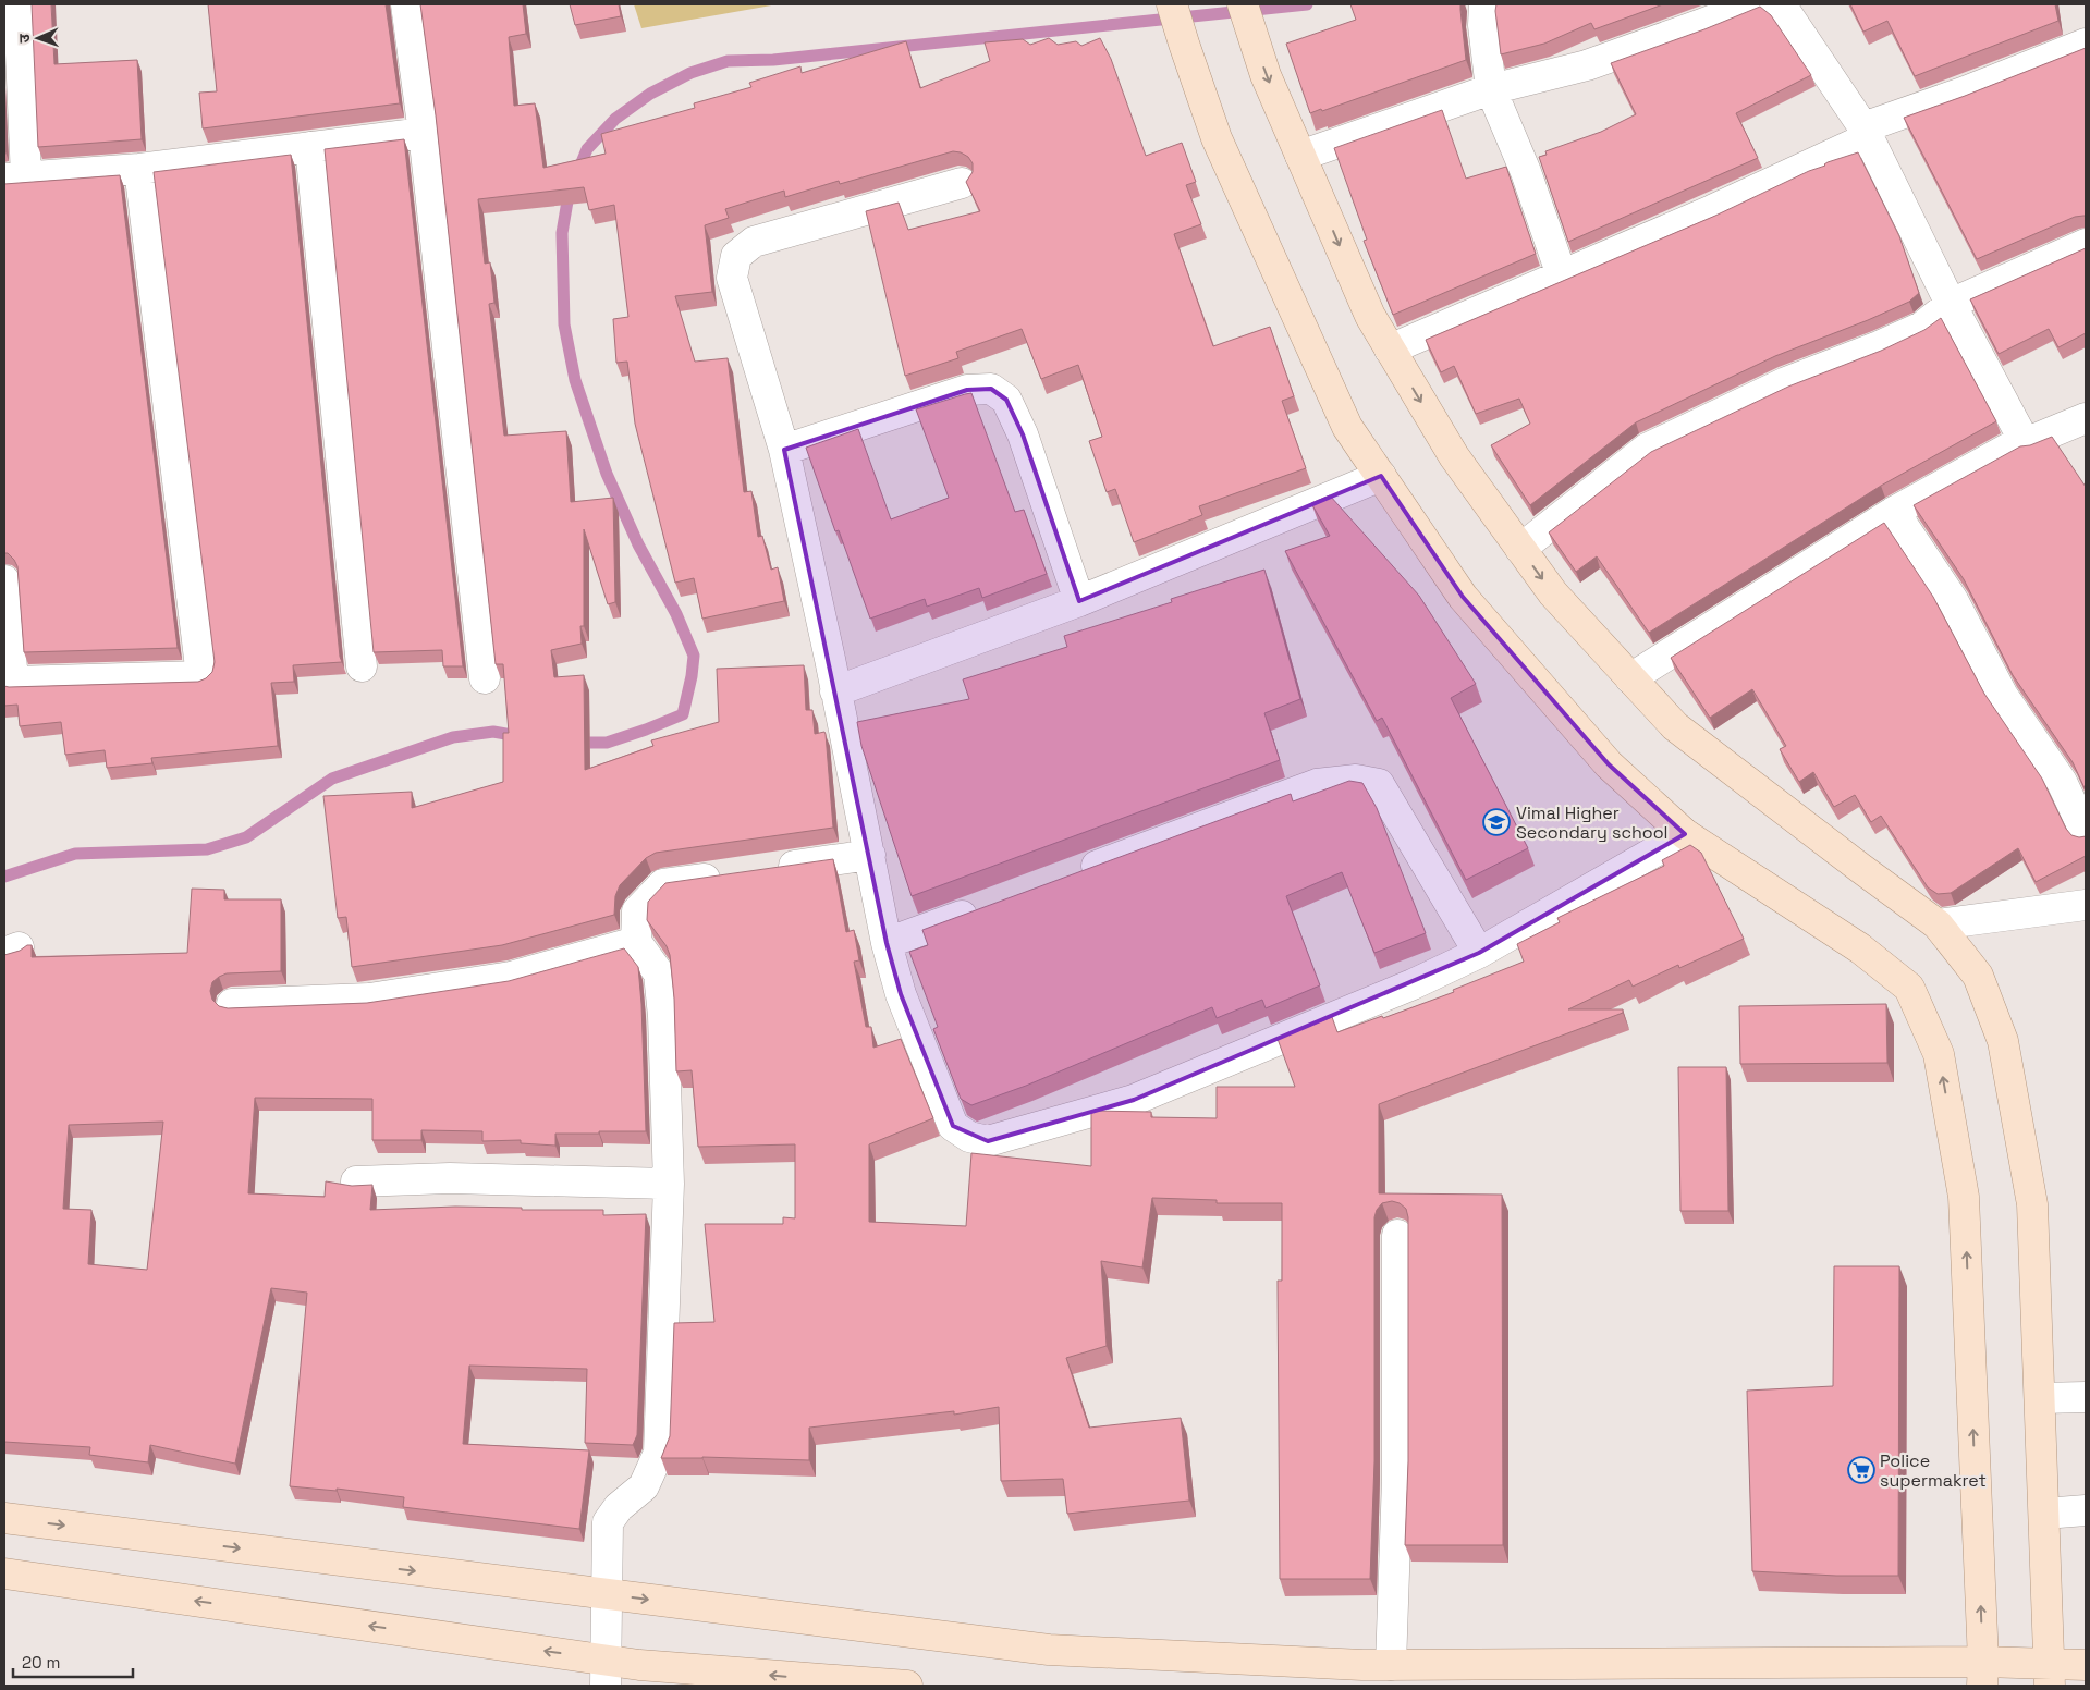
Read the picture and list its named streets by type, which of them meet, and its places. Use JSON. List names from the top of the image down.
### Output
{
  "places": {
    "school or university": ["Vimal Higher Secondary school"],
    "supermarket": ["Police supermakret"]
  },
  "scale_bar": "20 m",
  "north": "left"
}
